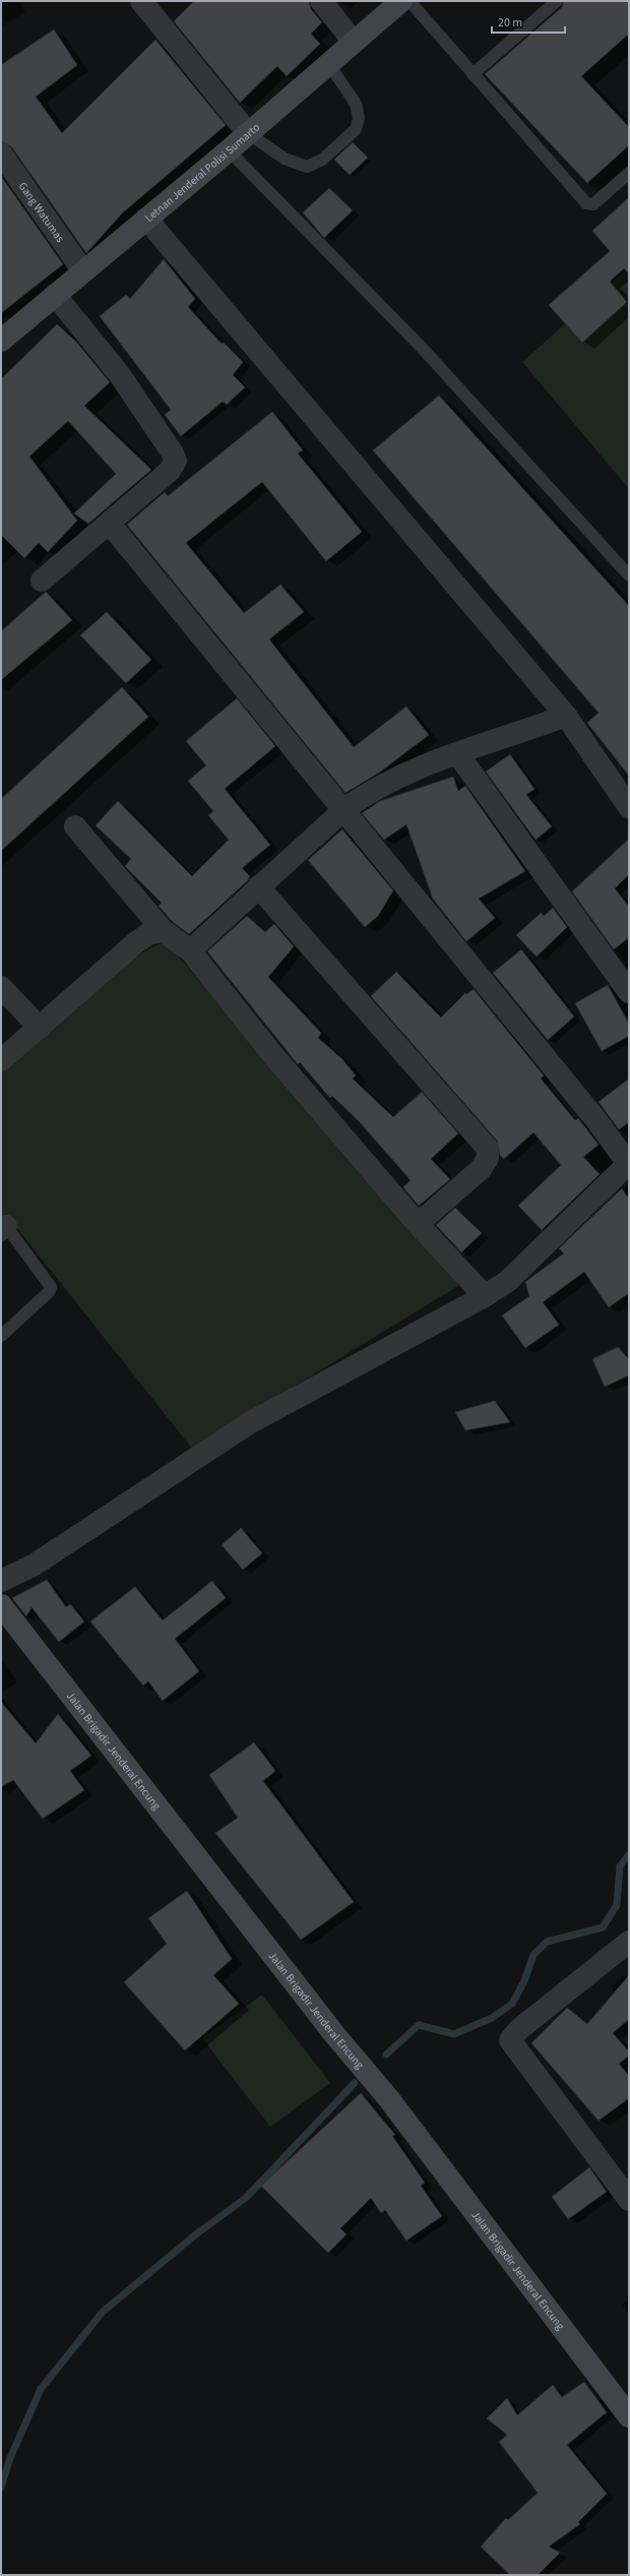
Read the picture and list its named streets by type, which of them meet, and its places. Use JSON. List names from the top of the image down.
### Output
{
  "streets": {
    "street": ["Letnan Jenderal Polisi Sumarto", "Gang Watumas", "Jalan Brigadir Jenderal Encung"]
  },
  "crossings": [
    ["Letnan Jenderal Polisi Sumarto", "Gang Watumas"]
  ],
  "scale_bar": "20 m"
}
